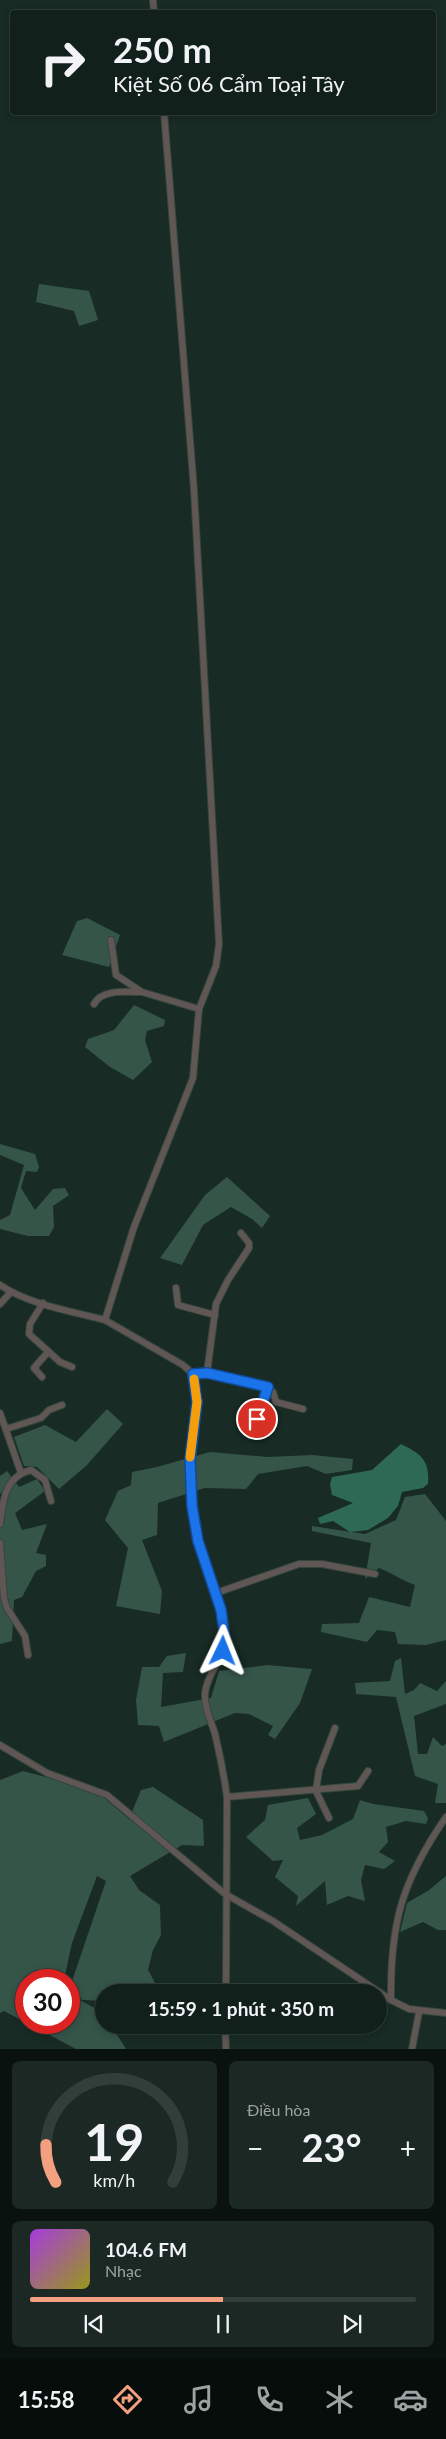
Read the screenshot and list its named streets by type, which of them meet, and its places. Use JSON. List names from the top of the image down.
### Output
{
  "page": {
    "turn": ["250 m", "Kiệt Số 06 Cẩm Toại Tây"],
    "limit": "30",
    "trip": "15:59 · 1 phút · 350 m",
    "tile": "Điều hòa",
    "heat": ["−", "23°", "+"],
    "song": ["104.6 FM", "Nhạc"],
    "tabs": "15:58",
    "gauge": ["19", "km/h"]
  }
}
